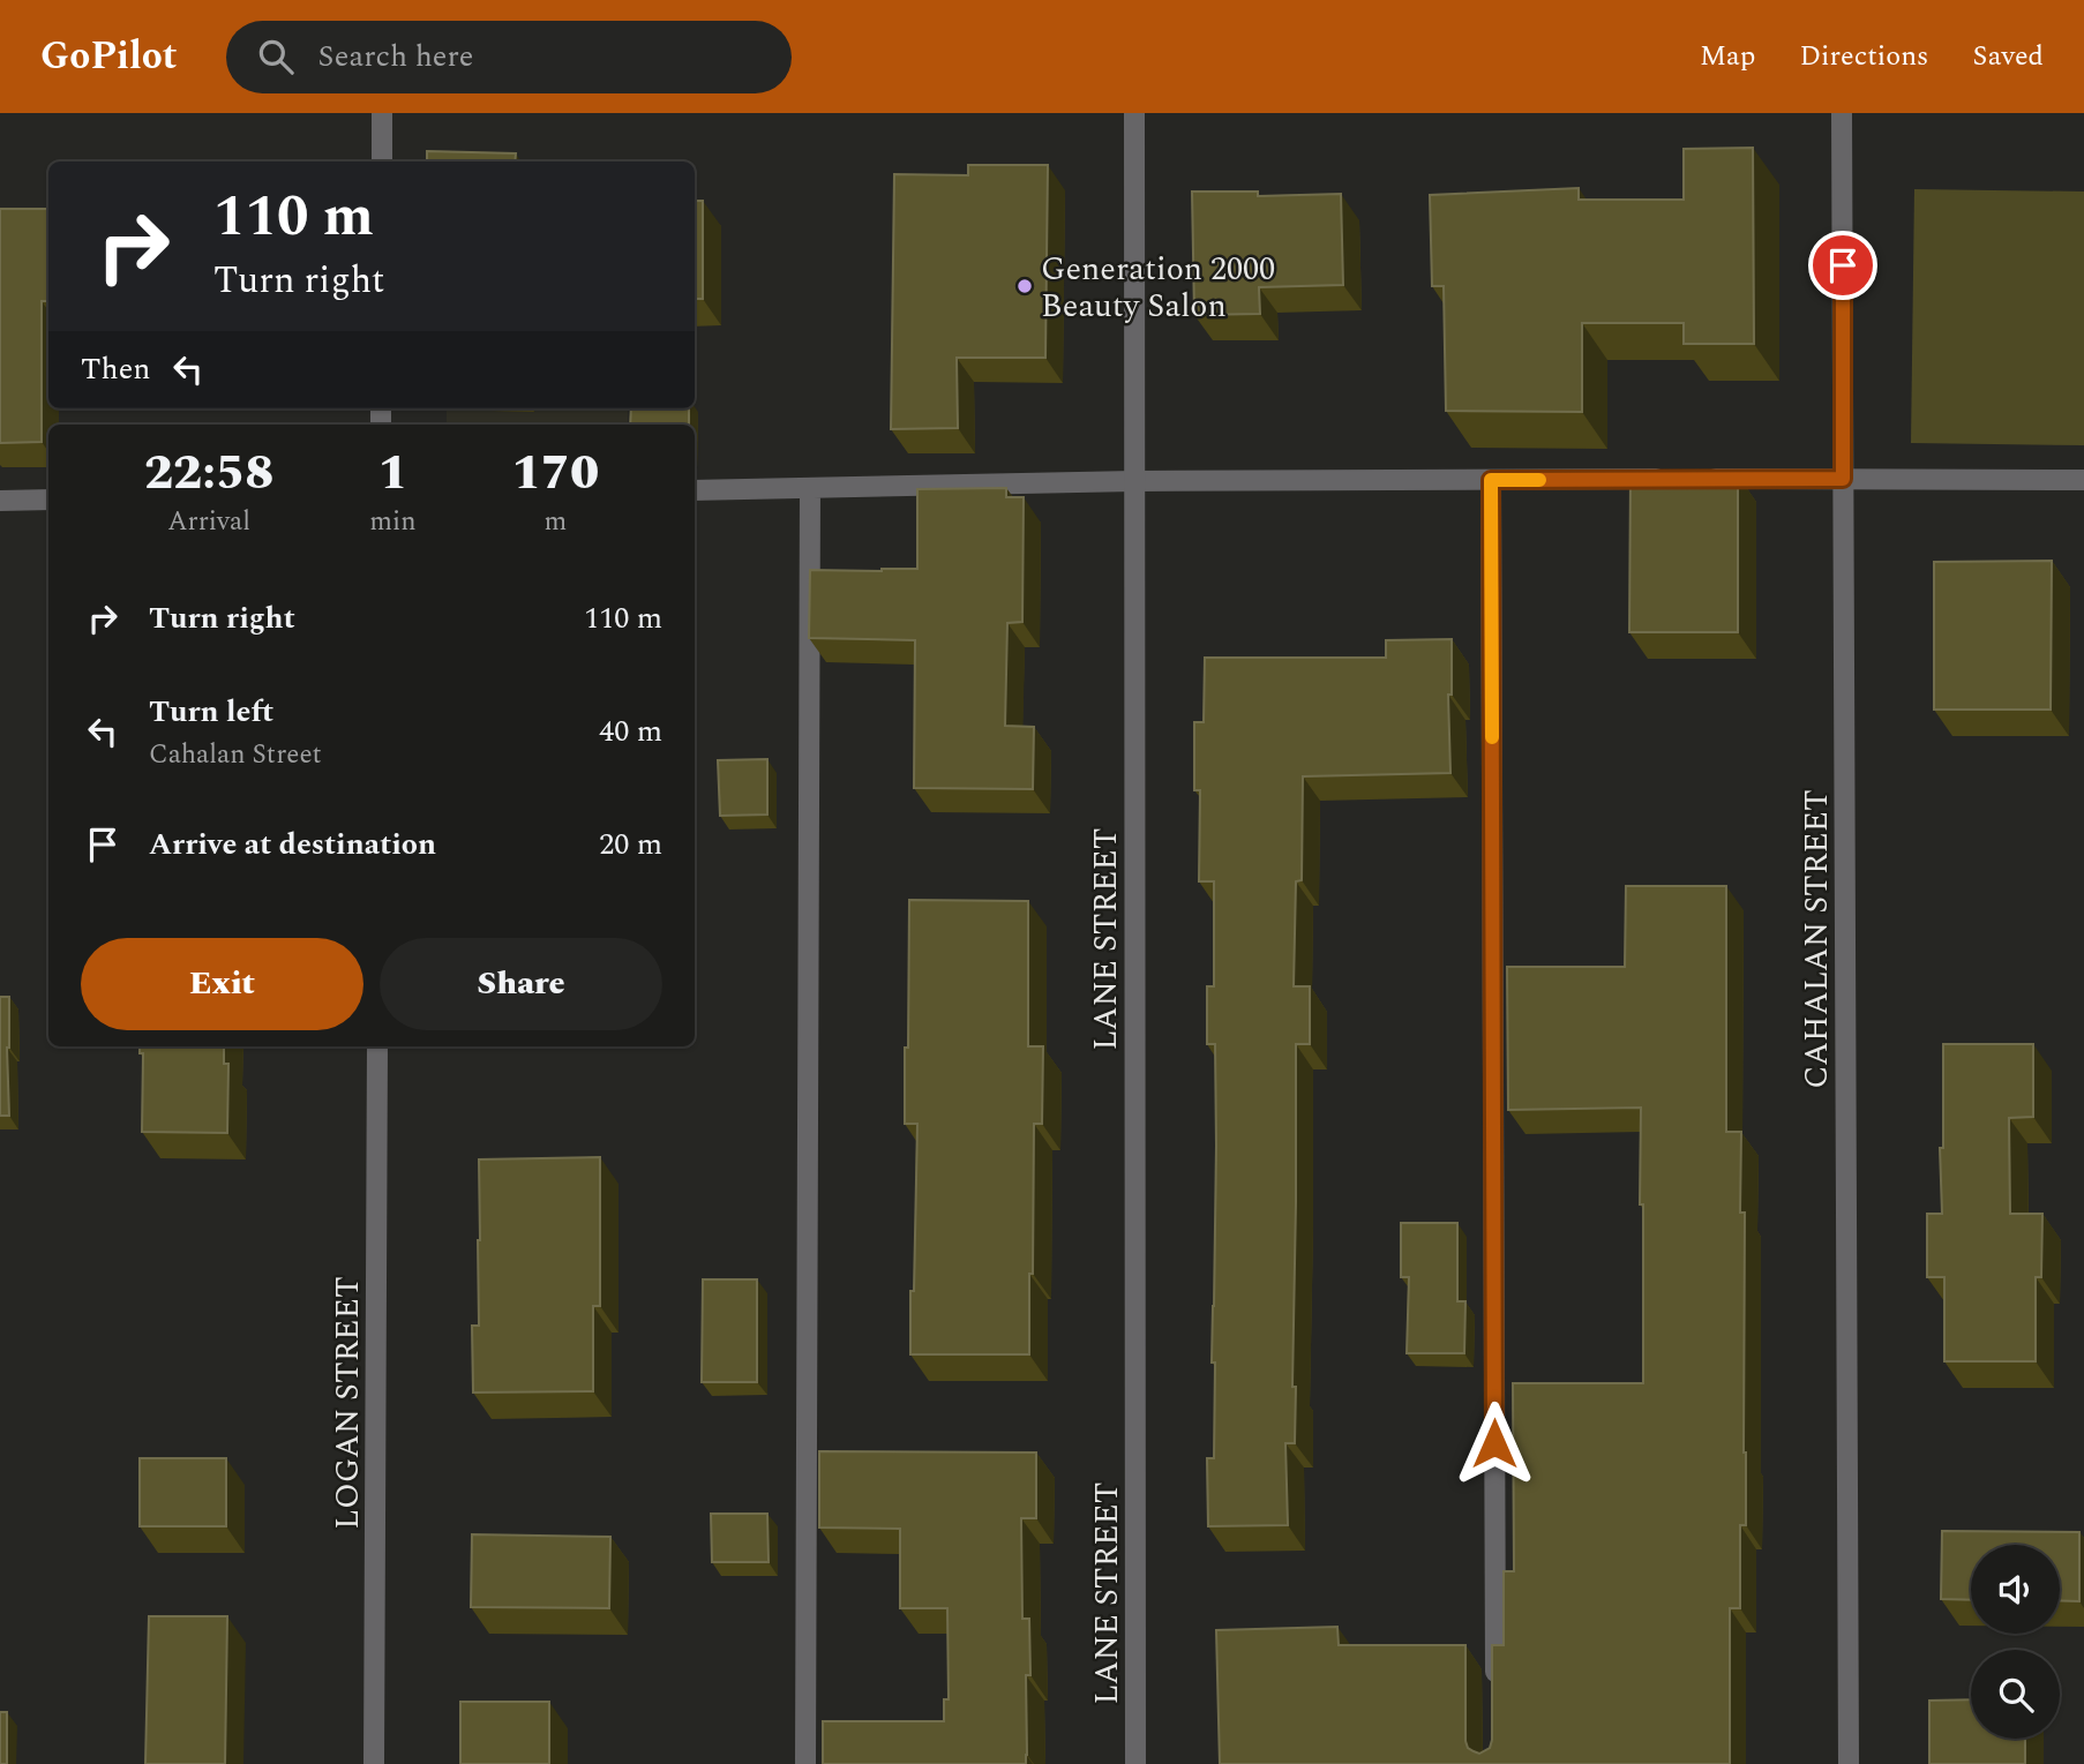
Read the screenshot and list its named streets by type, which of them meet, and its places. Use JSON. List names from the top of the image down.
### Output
{
  "streets": {
    "street": ["LANE STREET", "CAHALAN STREET", "LOGAN STREET"]
  },
  "places": ["Generation 2000 Beauty Salon"],
  "page": {
    "header": "GoPilot",
    "search": "Search here",
    "nav": ["Map", "Directions", "Saved"],
    "turn": ["110 m", "Turn right"],
    "then": "Then",
    "eta": [
      "22:58",
      "Arrival",
      "1",
      "min",
      "170",
      "m"
    ],
    "list": [
      {
        "name": "Turn right",
        "value": "110 m"
      },
      {
        "name": "Turn left",
        "note": "Cahalan Street",
        "value": "40 m"
      },
      {
        "name": "Arrive at destination",
        "value": "20 m"
      }
    ],
    "buttons": ["Exit", "Share"]
  }
}
